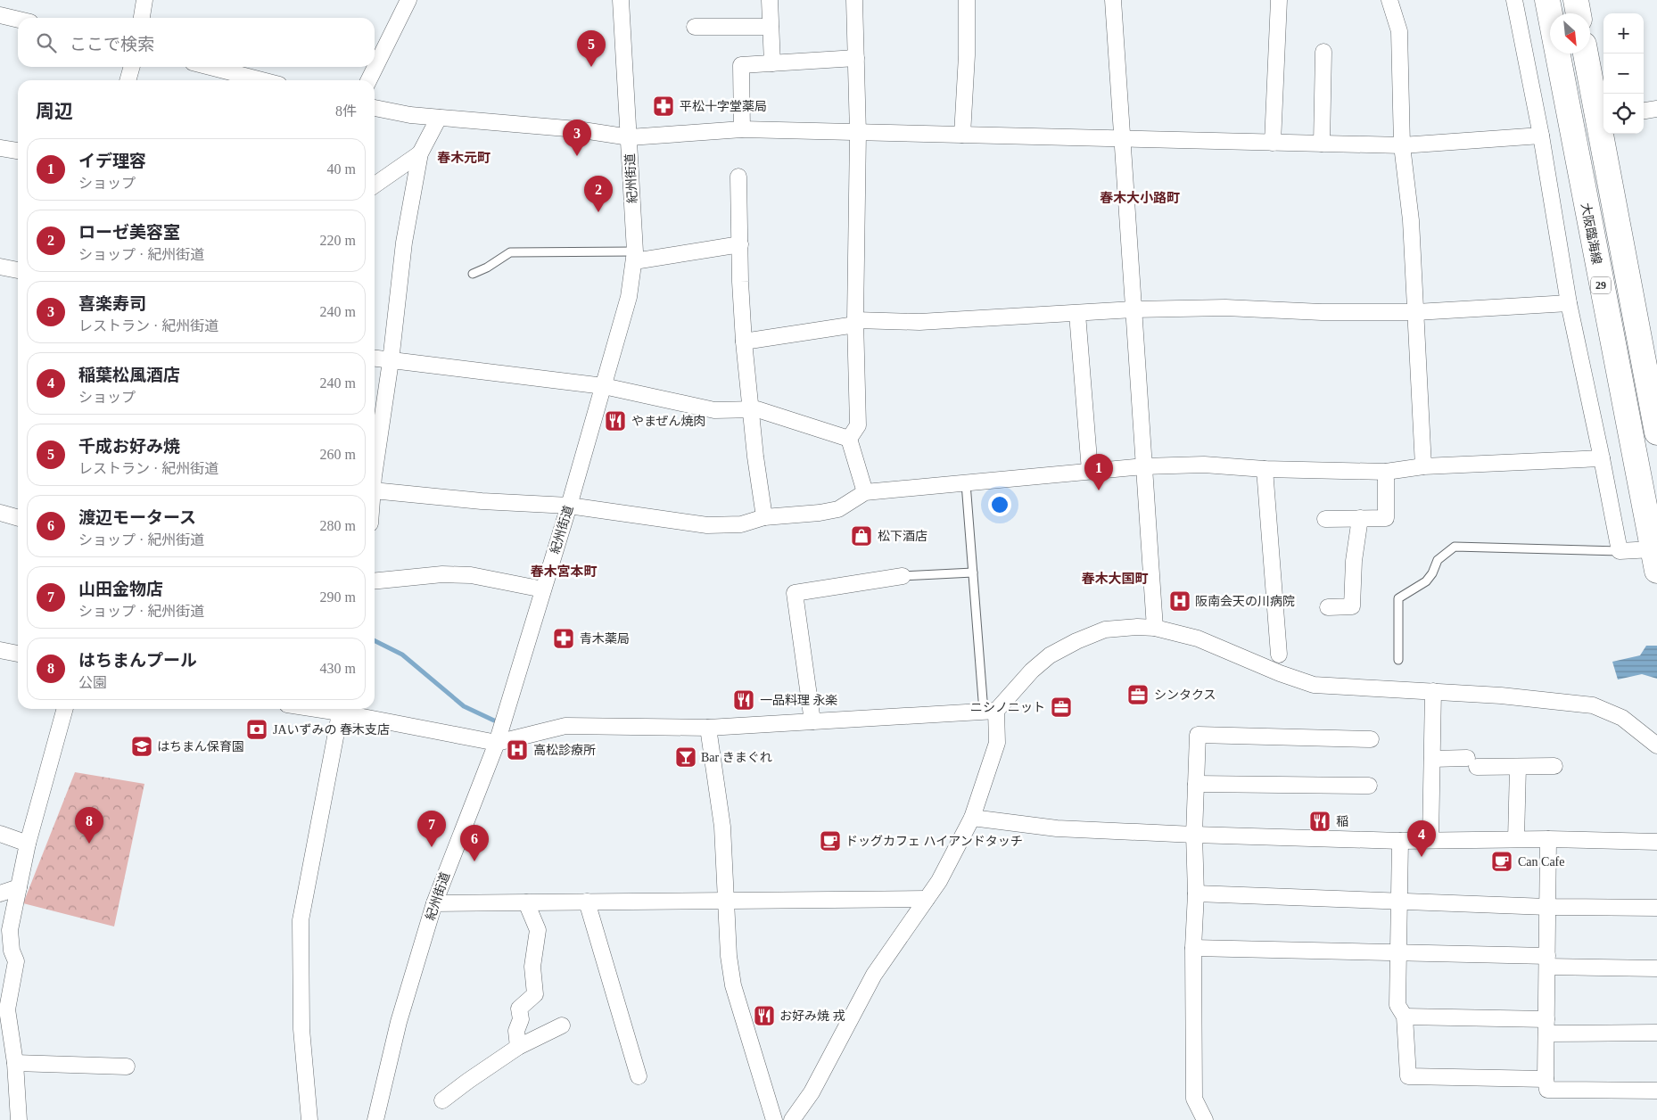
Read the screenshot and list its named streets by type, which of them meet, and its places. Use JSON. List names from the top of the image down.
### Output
{
  "streets": {
    "main road": ["大阪臨海線", "29"],
    "street": ["紀州街道"]
  },
  "districts": [
    "春木元町",
    "春木大小路町",
    "春木宮本町",
    "春木大国町"
  ],
  "places": {
    "pharmacy": ["平松十字堂薬局", "青木薬局"],
    "restaurant": [
      "やまぜん焼肉",
      "一品料理 永楽",
      "稲",
      "お好み焼 戎"
    ],
    "shop": ["松下酒店"],
    "hospital": ["阪南会天の川病院", "高松診療所"],
    "office": ["シンタクス", "ニシノニット"],
    "bank": ["JAいずみの 春木支店"],
    "school or university": ["はちまん保育園"],
    "bar": ["Bar きまぐれ"],
    "cafe": ["ドッグカフェ ハイアンドタッチ", "Can Cafe"]
  },
  "north": "bottom right",
  "page": {
    "map_buttons": ["+", "−"],
    "search": "ここで検索",
    "pins": [
      "5",
      "3",
      "2",
      "1",
      "8",
      "7",
      "4",
      "6"
    ],
    "heading": ["周辺", "8件"],
    "list": [
      {
        "mark": "1",
        "name": "イデ理容",
        "note": "ショップ",
        "value": "40 m"
      },
      {
        "mark": "2",
        "name": "ローゼ美容室",
        "note": "ショップ · 紀州街道",
        "value": "220 m"
      },
      {
        "mark": "3",
        "name": "喜楽寿司",
        "note": "レストラン · 紀州街道",
        "value": "240 m"
      },
      {
        "mark": "4",
        "name": "稲葉松風酒店",
        "note": "ショップ",
        "value": "240 m"
      },
      {
        "mark": "5",
        "name": "千成お好み焼",
        "note": "レストラン · 紀州街道",
        "value": "260 m"
      },
      {
        "mark": "6",
        "name": "渡辺モータース",
        "note": "ショップ · 紀州街道",
        "value": "280 m"
      },
      {
        "mark": "7",
        "name": "山田金物店",
        "note": "ショップ · 紀州街道",
        "value": "290 m"
      },
      {
        "mark": "8",
        "name": "はちまんプール",
        "note": "公園",
        "value": "430 m"
      }
    ]
  }
}
